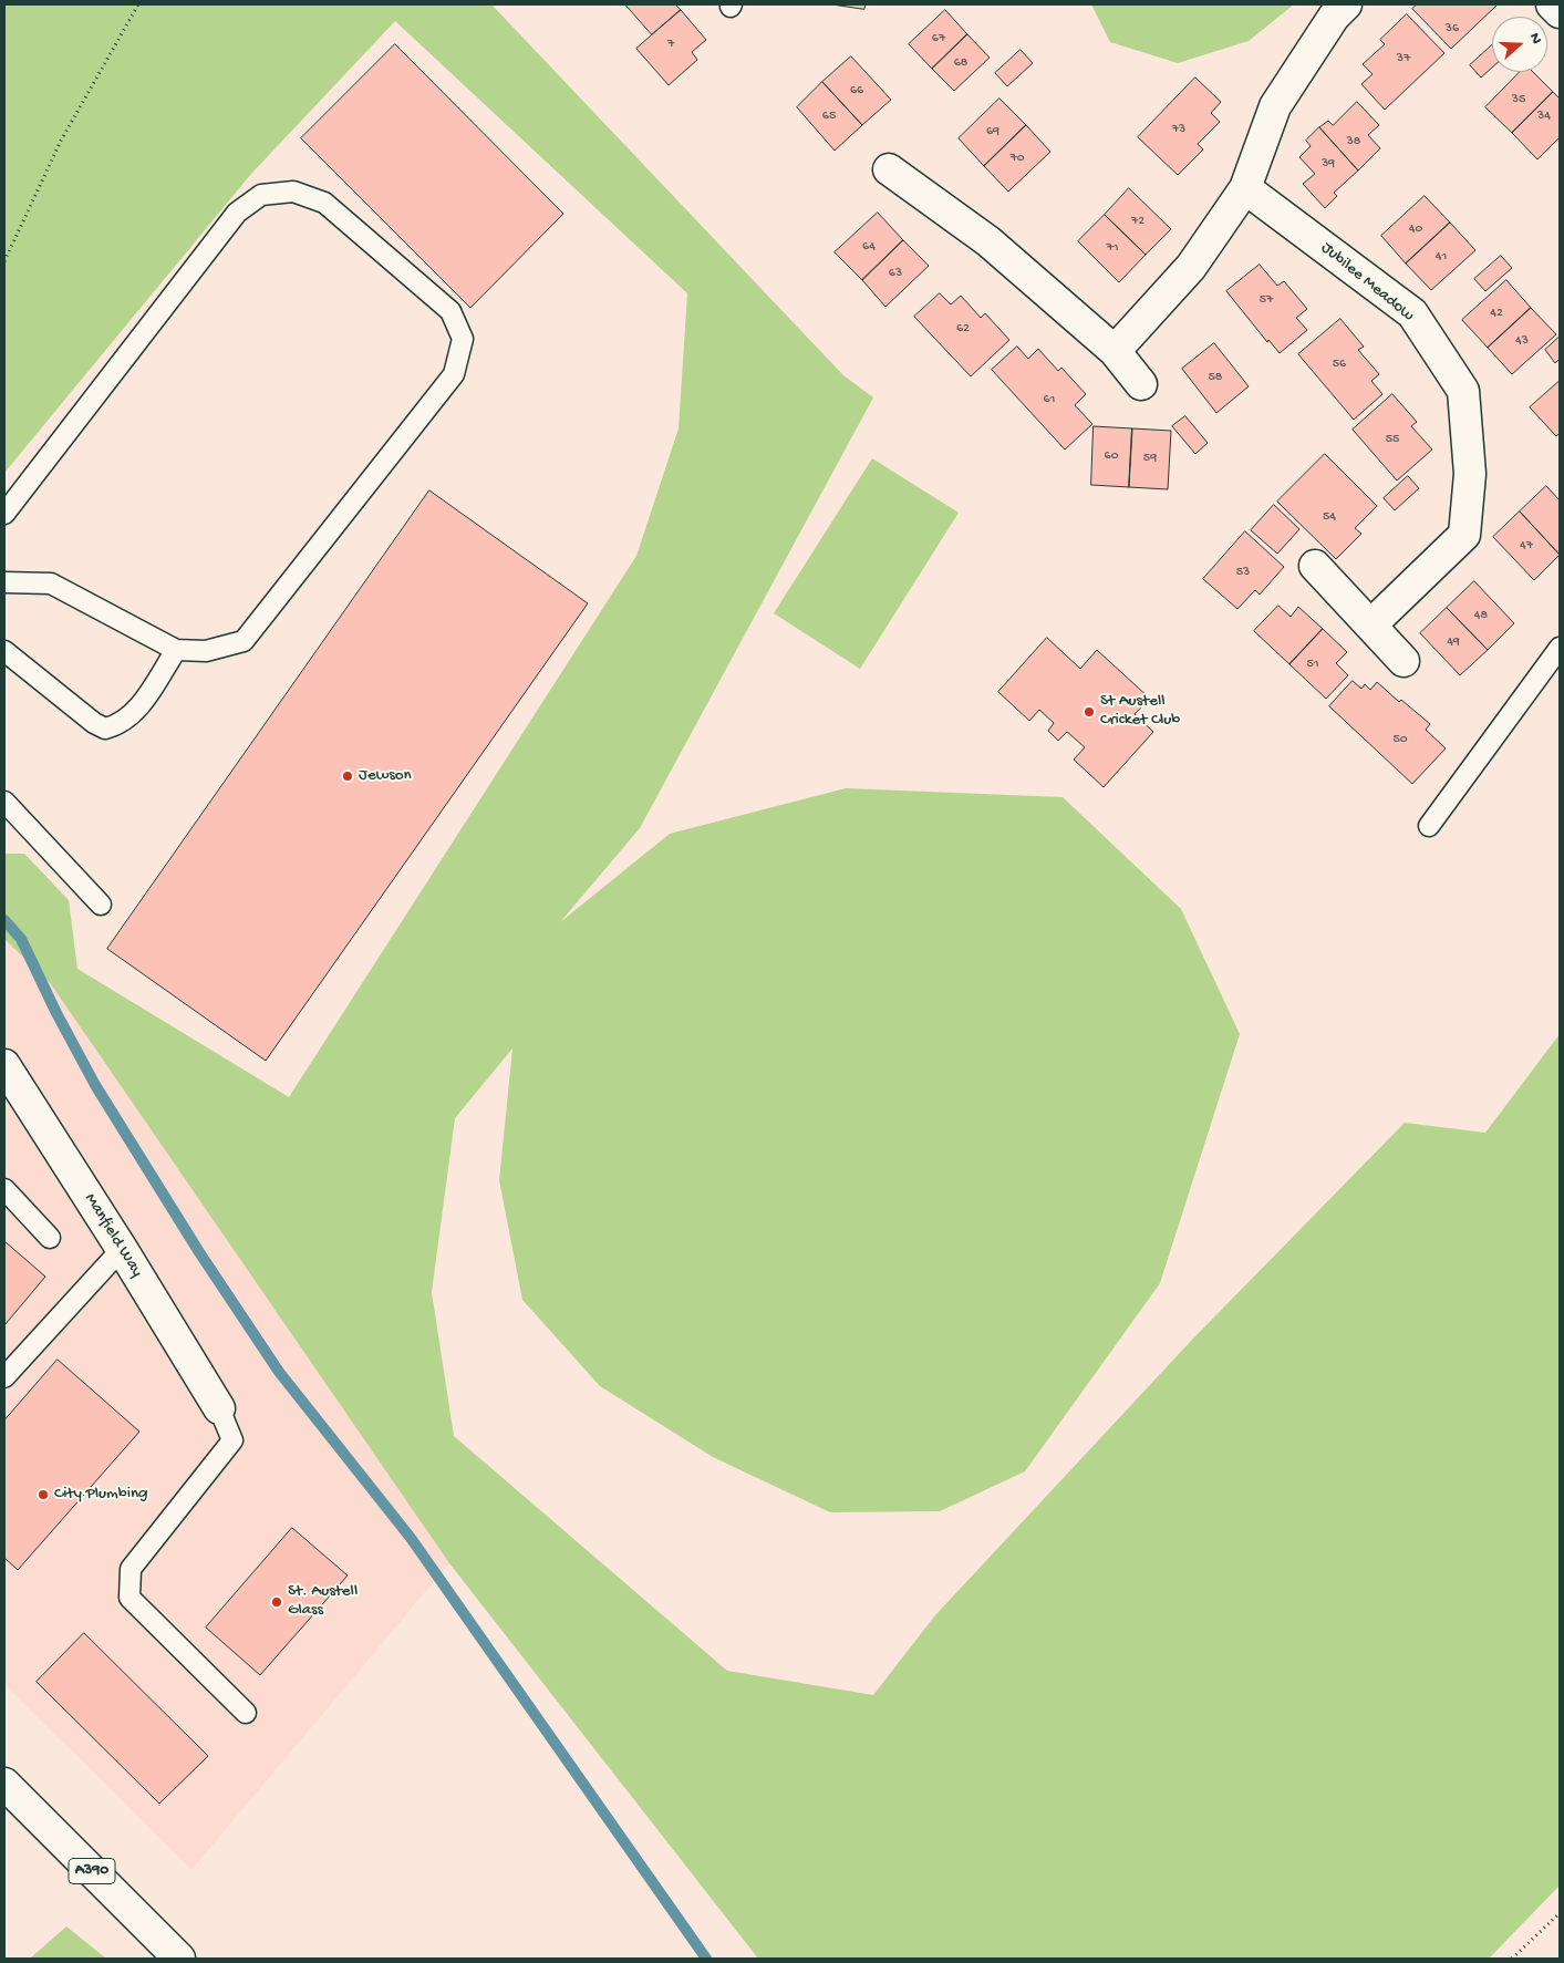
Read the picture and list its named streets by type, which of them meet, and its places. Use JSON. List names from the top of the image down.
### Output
{
  "streets": {
    "main road": ["Jubilee Meadow", "Manfield Way", "A390"]
  },
  "places": [
    "St Austell Cricket Club",
    "Jewson",
    "City Plumbing",
    "St. Austell Glass"
  ],
  "house_numbers": [
    "36",
    "67",
    "7",
    "37",
    "68",
    "66",
    "35",
    "65",
    "34",
    "73",
    "69",
    "38",
    "70",
    "39",
    "72",
    "40",
    "64",
    "71",
    "41",
    "63",
    "57",
    "42",
    "62",
    "43",
    "56",
    "58",
    "61",
    "55",
    "60",
    "59",
    "54",
    "47",
    "53",
    "48",
    "49",
    "51",
    "50"
  ],
  "north": "right"
}
